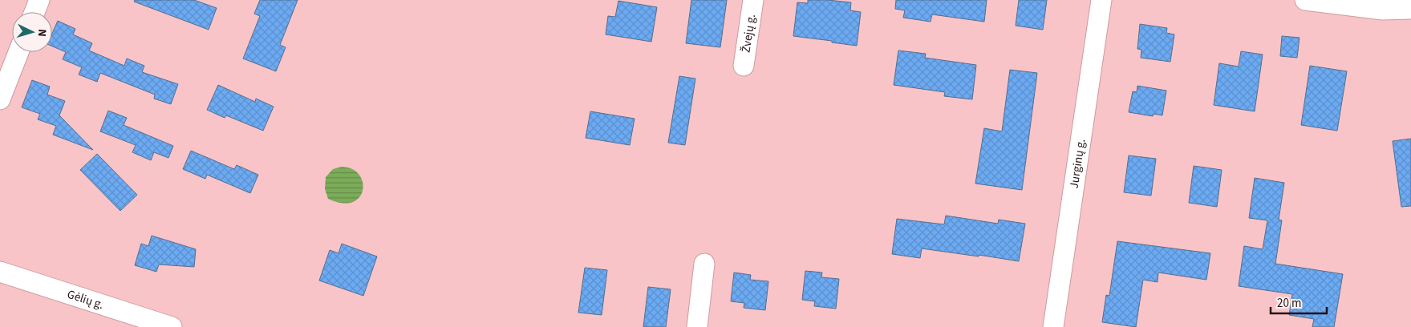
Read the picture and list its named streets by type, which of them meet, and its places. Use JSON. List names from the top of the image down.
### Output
{
  "streets": {
    "street": ["Žvejų g.", "Jurginų g.", "Gėlių g."]
  },
  "scale_bar": "20 m",
  "north": "right"
}
